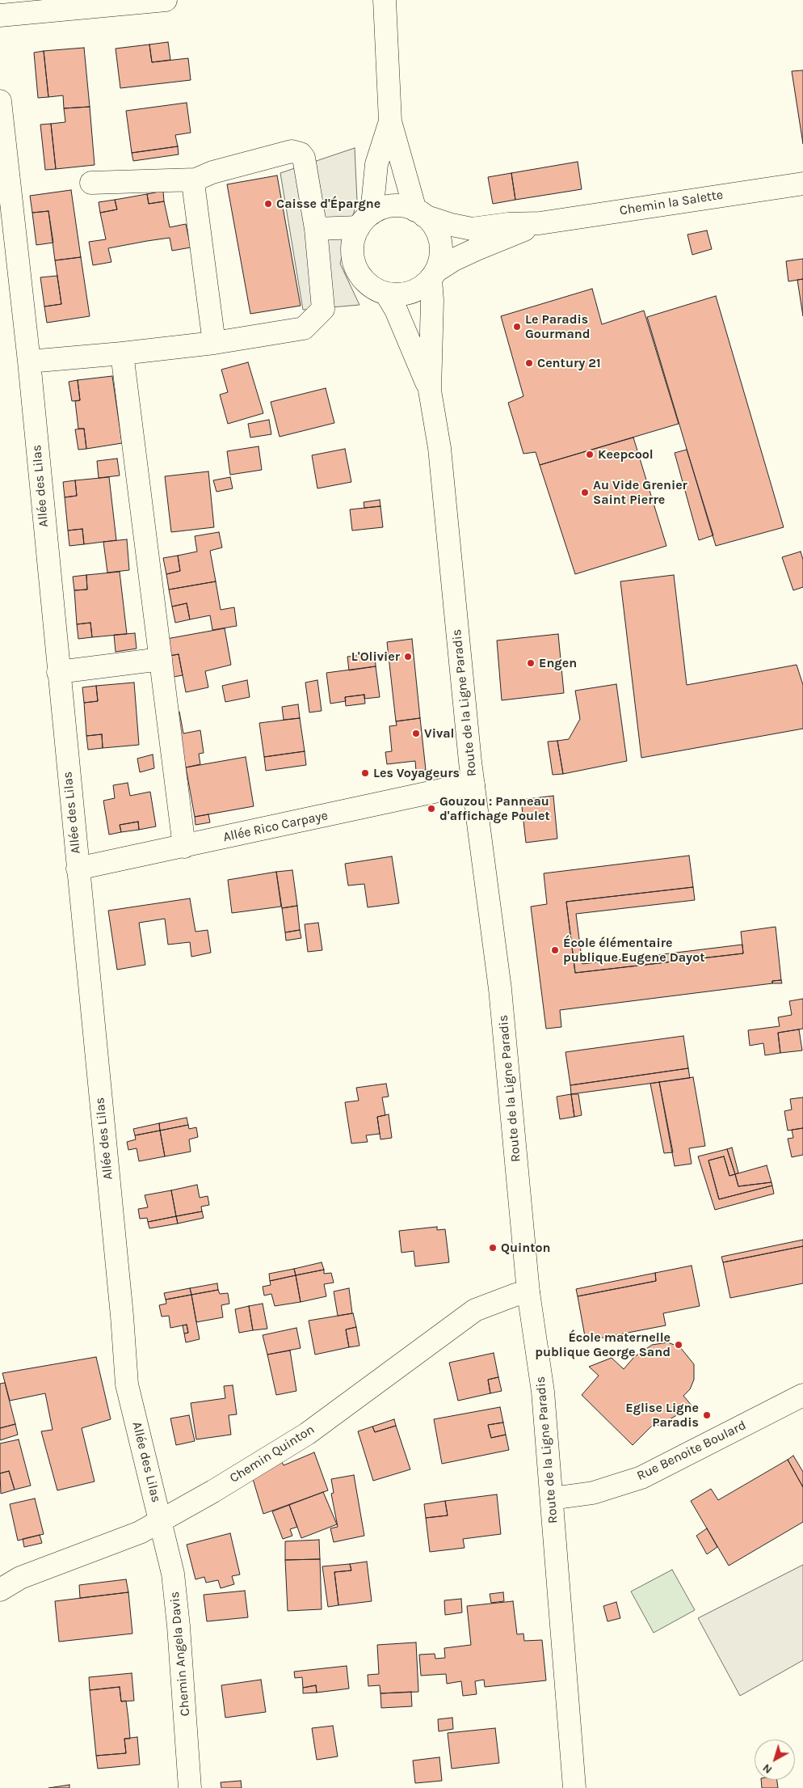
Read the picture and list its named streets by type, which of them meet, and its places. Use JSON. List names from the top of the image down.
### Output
{
  "streets": {
    "street": [
      "Chemin la Salette",
      "Allée des Lilas",
      "Route de la Ligne Paradis",
      "Allée Rico Carpaye",
      "Rue Benoite Boulard",
      "Chemin Quinton",
      "Chemin Angela Davis"
    ]
  },
  "crossings": [
    ["Chemin la Salette", "Route de la Ligne Paradis"],
    ["Allée des Lilas", "Allée Rico Carpaye"],
    ["Allée des Lilas", "Chemin Quinton"],
    ["Allée des Lilas", "Chemin Angela Davis"],
    ["Route de la Ligne Paradis", "Allée Rico Carpaye"],
    ["Route de la Ligne Paradis", "Rue Benoite Boulard"],
    ["Route de la Ligne Paradis", "Chemin Quinton"],
    ["Chemin Quinton", "Chemin Angela Davis"]
  ],
  "places": [
    "Caisse d'Épargne",
    "Le Paradis Gourmand",
    "Century 21",
    "Keepcool",
    "Au Vide Grenier Saint Pierre",
    "L'Olivier",
    "Engen",
    "Vival",
    "Les Voyageurs",
    "Gouzou : Panneau d'affichage Poulet",
    "École élémentaire publique Eugene Dayot",
    "Quinton",
    "École maternelle publique George Sand",
    "Eglise Ligne Paradis"
  ],
  "north": "bottom left"
}
